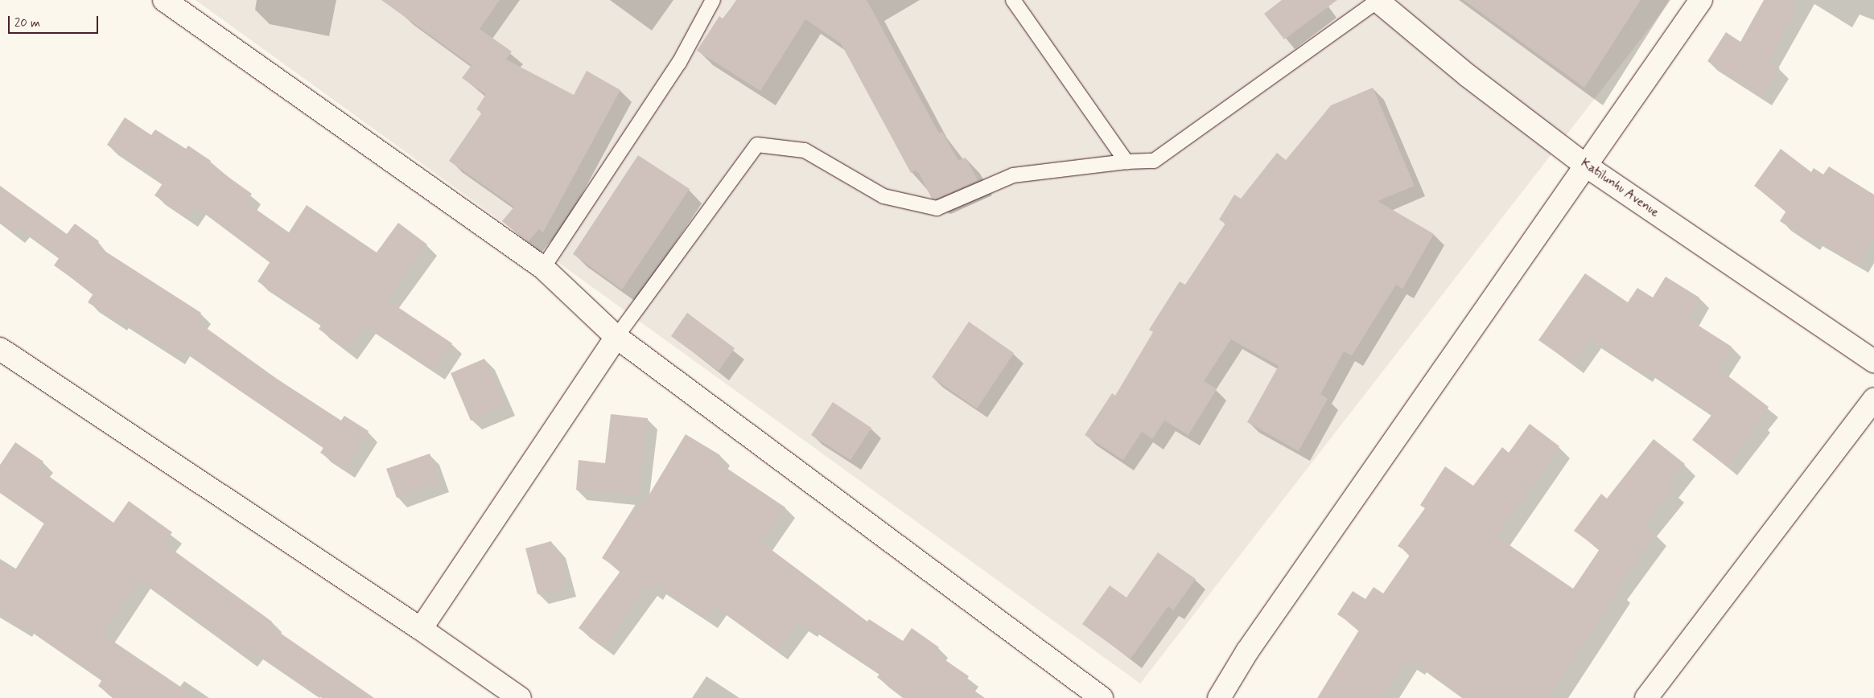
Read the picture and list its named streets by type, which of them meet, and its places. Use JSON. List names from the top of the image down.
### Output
{
  "streets": {
    "street": ["Katilunhu Avenue"]
  },
  "scale_bar": "20 m"
}
